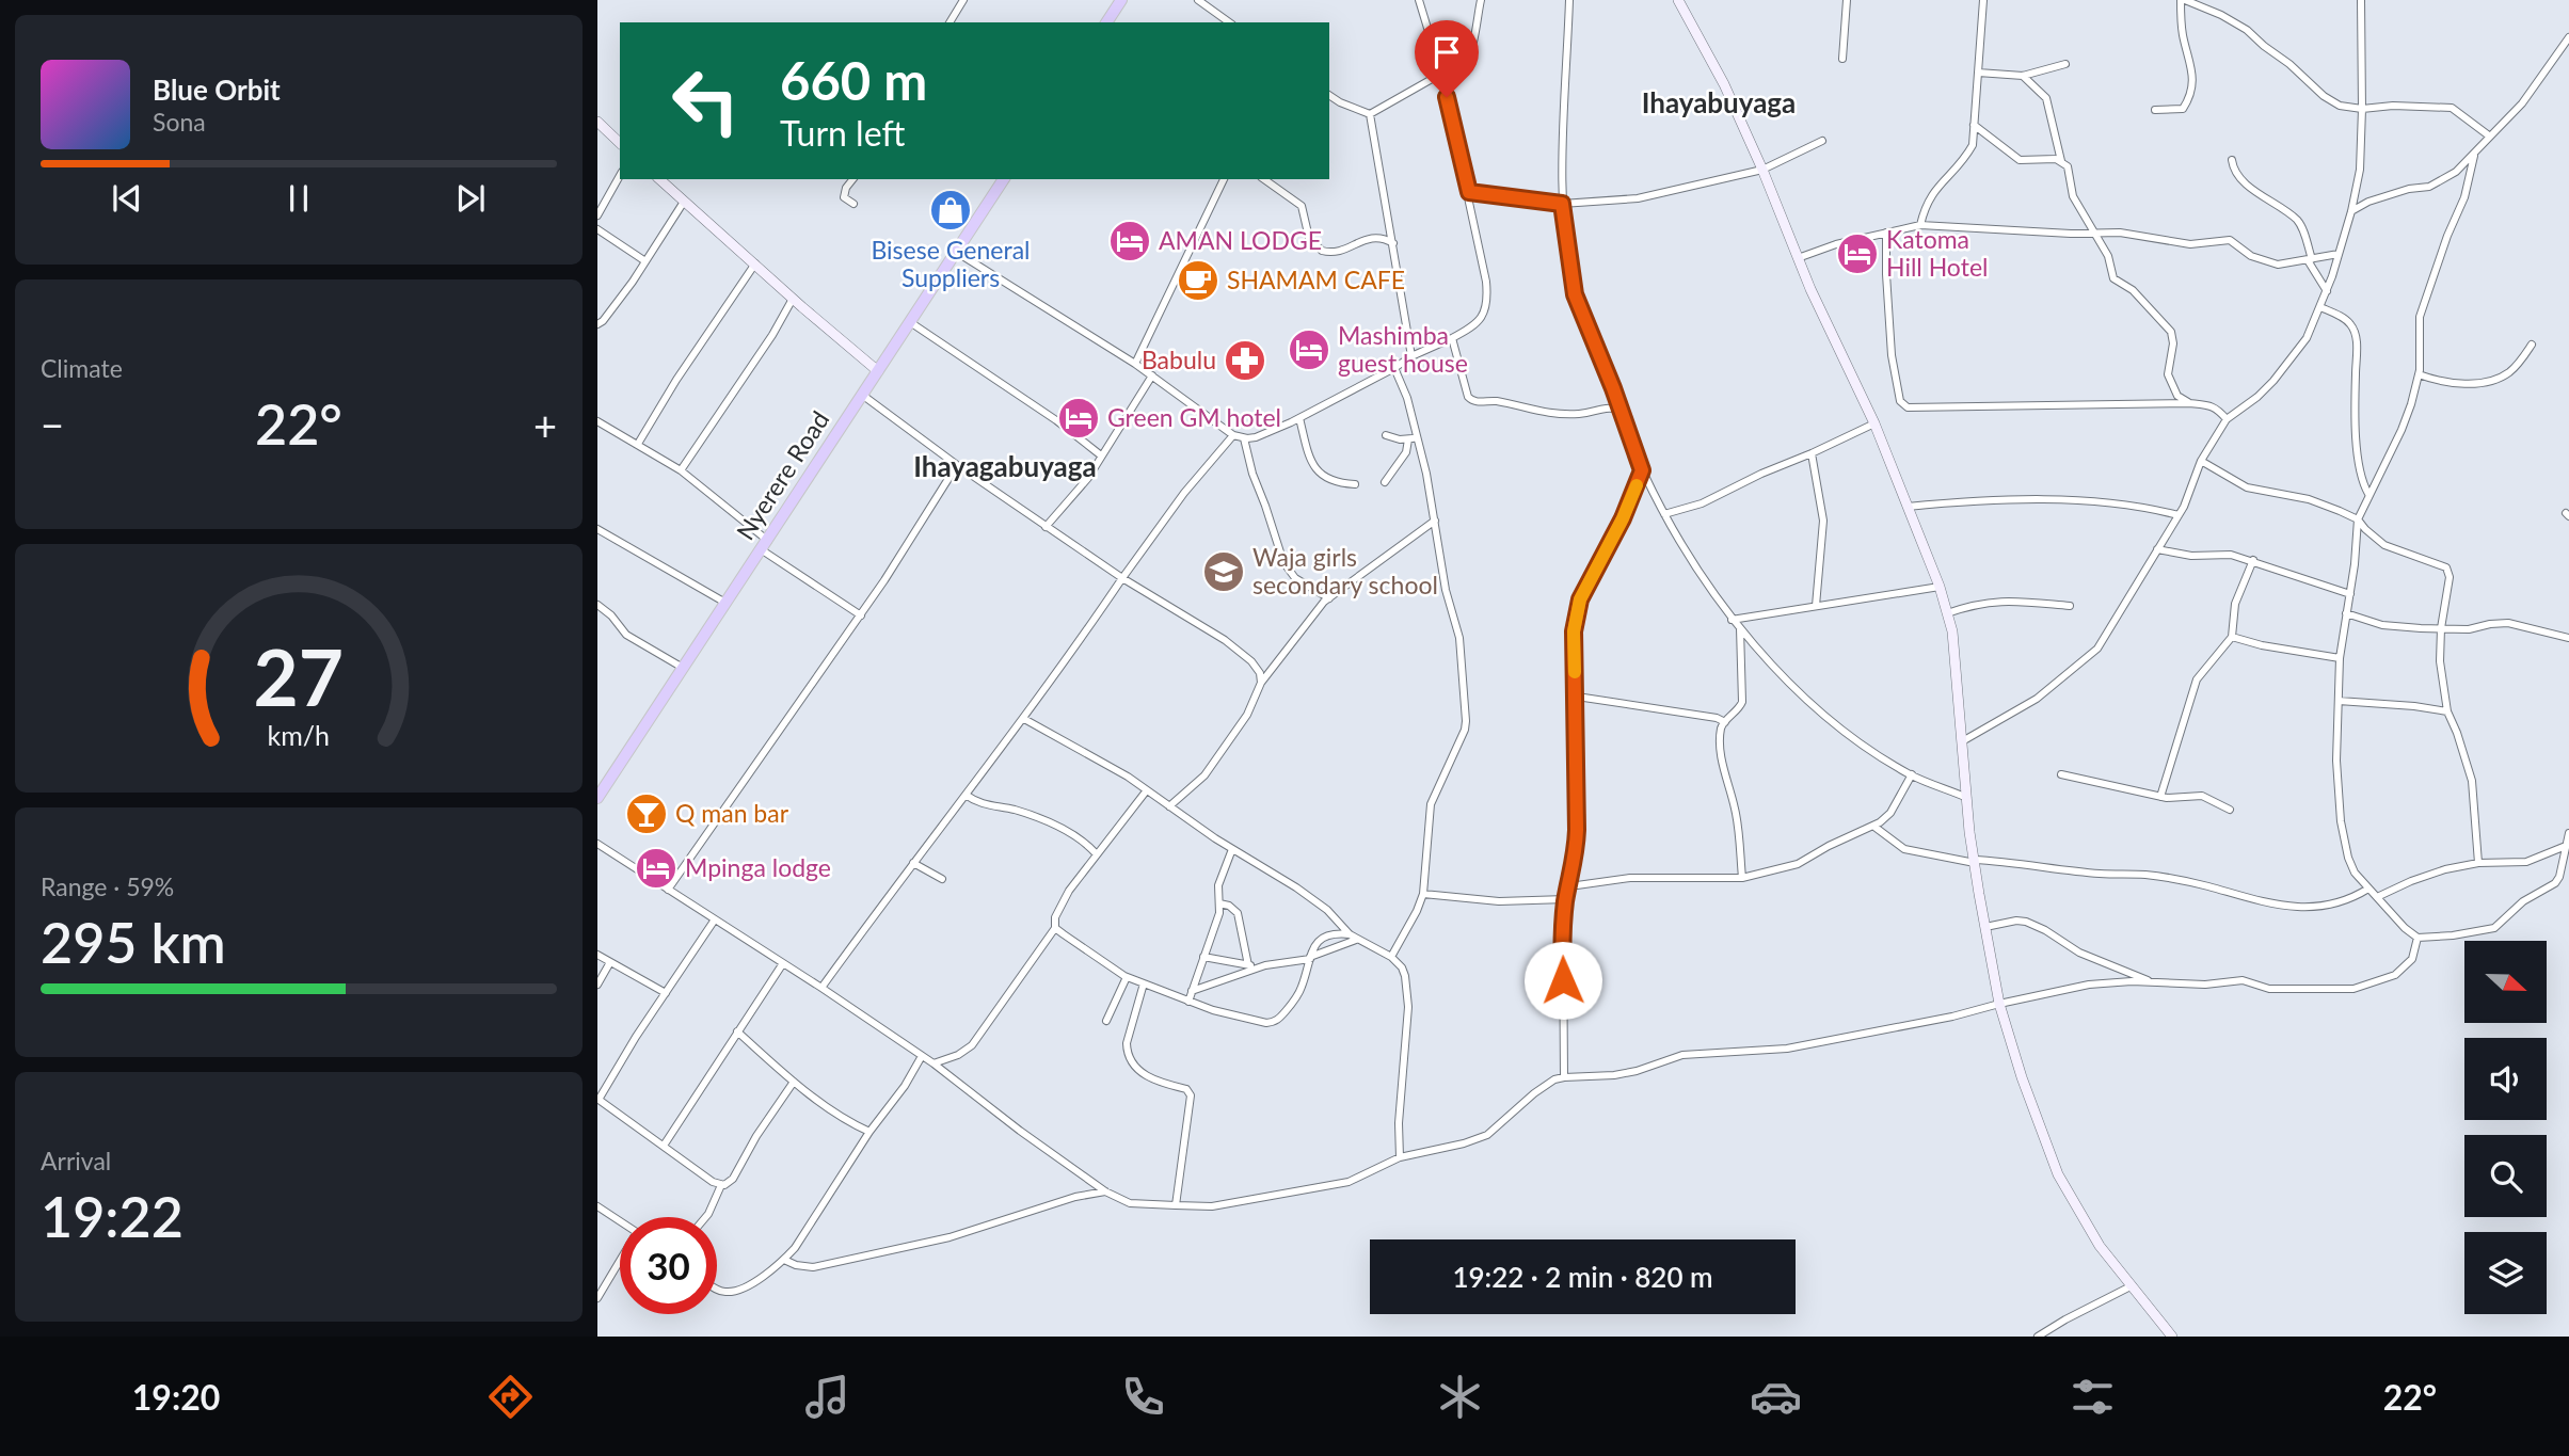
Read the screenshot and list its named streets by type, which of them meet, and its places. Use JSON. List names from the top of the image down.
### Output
{
  "streets": {
    "highway": ["Nyerere Road"]
  },
  "districts": ["Ihayabuyaga", "Ihayagabuyaga"],
  "places": {
    "shop": ["Bisese General Suppliers"],
    "hotel": [
      "AMAN LODGE",
      "Katoma Hill Hotel",
      "Mashimba guest house",
      "Green GM hotel",
      "Mpinga lodge"
    ],
    "cafe": ["SHAMAM CAFE"],
    "pharmacy": ["Babulu"],
    "school or university": ["Waja girls secondary school"],
    "bar": ["Q man bar"]
  },
  "north": "right",
  "page": {
    "turn": ["660 m", "Turn left"],
    "song": ["Blue Orbit", "Sona"],
    "tile": [
      "Climate",
      ["Range · 59%", "295 km"],
      ["Arrival", "19:22"]
    ],
    "heat": ["−", "22°", "+"],
    "limit": "30",
    "trip": "19:22 · 2 min · 820 m",
    "tabs": ["19:20", "22°"],
    "gauge": ["27", "km/h"]
  }
}
